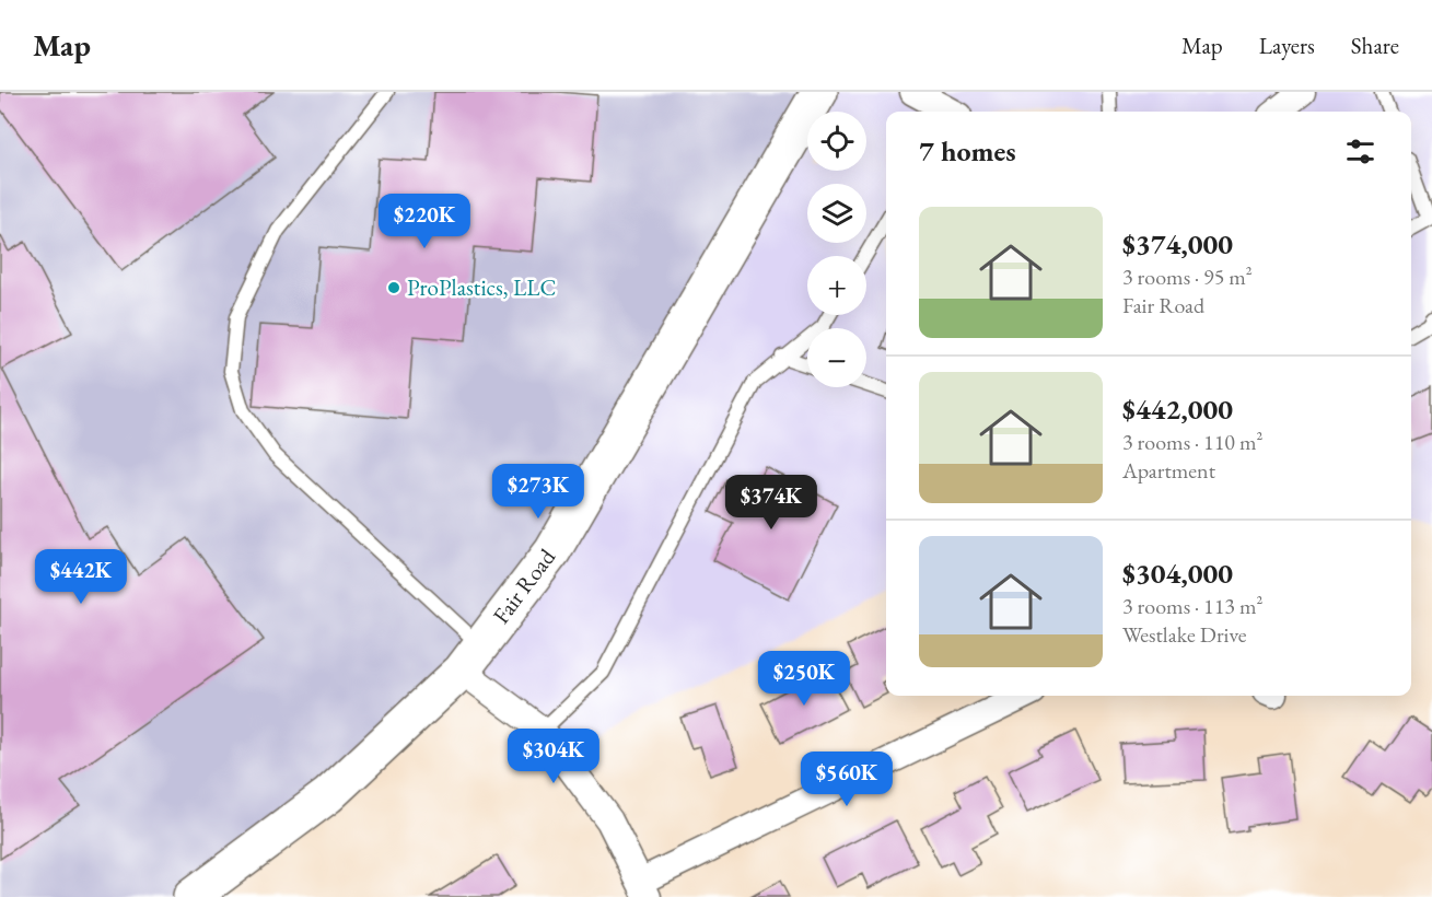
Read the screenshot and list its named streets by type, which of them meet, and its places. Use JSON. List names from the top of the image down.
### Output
{
  "streets": {
    "main road": ["Fair Road"]
  },
  "places": ["ProPlastics, LLC"],
  "page": {
    "header": "Map",
    "nav": ["Map", "Layers", "Share"],
    "map_buttons": ["+", "−"],
    "heading": "7 homes",
    "list": [
      {
        "name": "$374,000",
        "note": "3 rooms · 95 m² · Fair Road"
      },
      {
        "name": "$442,000",
        "note": "3 rooms · 110 m² · Apartment"
      },
      {
        "name": "$304,000",
        "note": "3 rooms · 113 m² · Westlake Drive"
      }
    ],
    "price": [
      "$220K",
      "$273K",
      "$374K",
      "$442K",
      "$250K",
      "$304K",
      "$560K"
    ]
  }
}
